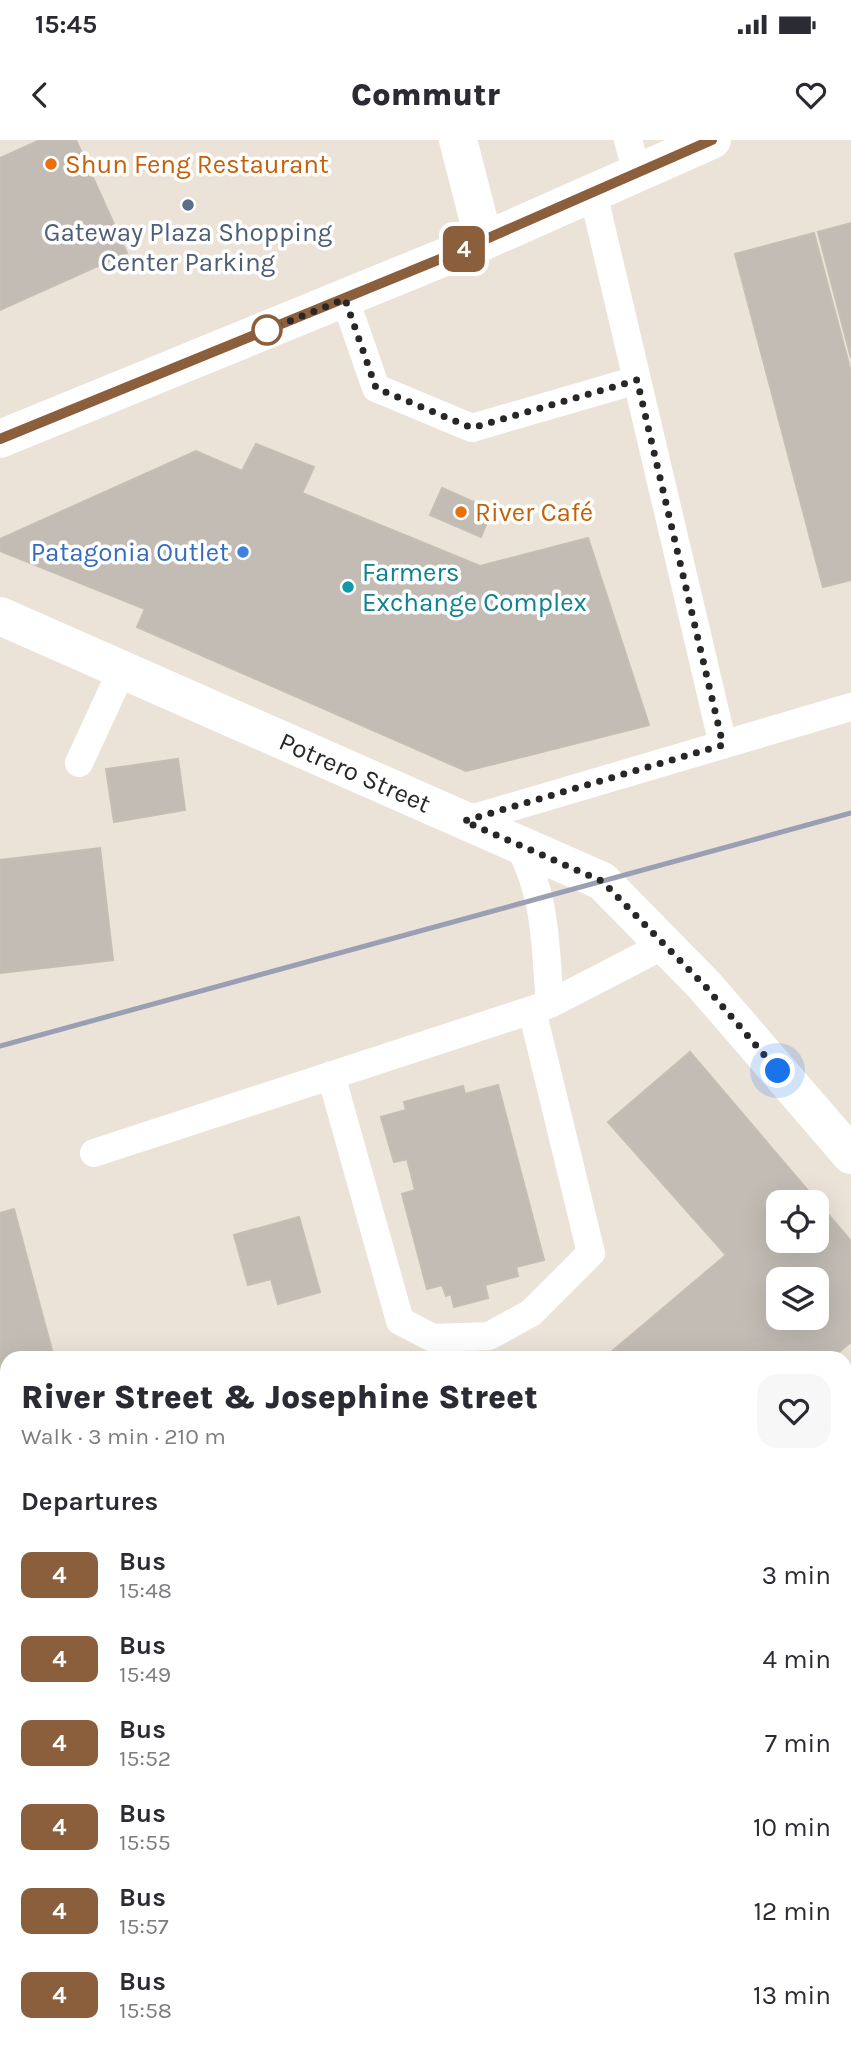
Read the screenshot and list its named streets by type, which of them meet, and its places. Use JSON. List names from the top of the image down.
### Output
{
  "streets": {
    "street": ["Potrero Street"]
  },
  "places": [
    "Shun Feng Restaurant",
    "Gateway Plaza Shopping Center Parking",
    "River Café",
    "Patagonia Outlet",
    "Farmers Exchange Complex"
  ],
  "lines": ["bus line 4"],
  "page": {
    "status": "15:45",
    "header": "Commutr",
    "on_map": "4",
    "heading": [
      ["River Street & Josephine Street", "Walk · 3 min · 210 m"],
      "Departures"
    ],
    "list": [
      {
        "mark": "4",
        "name": "Bus",
        "note": "15:48",
        "value": "3 min"
      },
      {
        "mark": "4",
        "name": "Bus",
        "note": "15:49",
        "value": "4 min"
      },
      {
        "mark": "4",
        "name": "Bus",
        "note": "15:52",
        "value": "7 min"
      },
      {
        "mark": "4",
        "name": "Bus",
        "note": "15:55",
        "value": "10 min"
      },
      {
        "mark": "4",
        "name": "Bus",
        "note": "15:57",
        "value": "12 min"
      },
      {
        "mark": "4",
        "name": "Bus",
        "note": "15:58",
        "value": "13 min"
      }
    ]
  }
}
